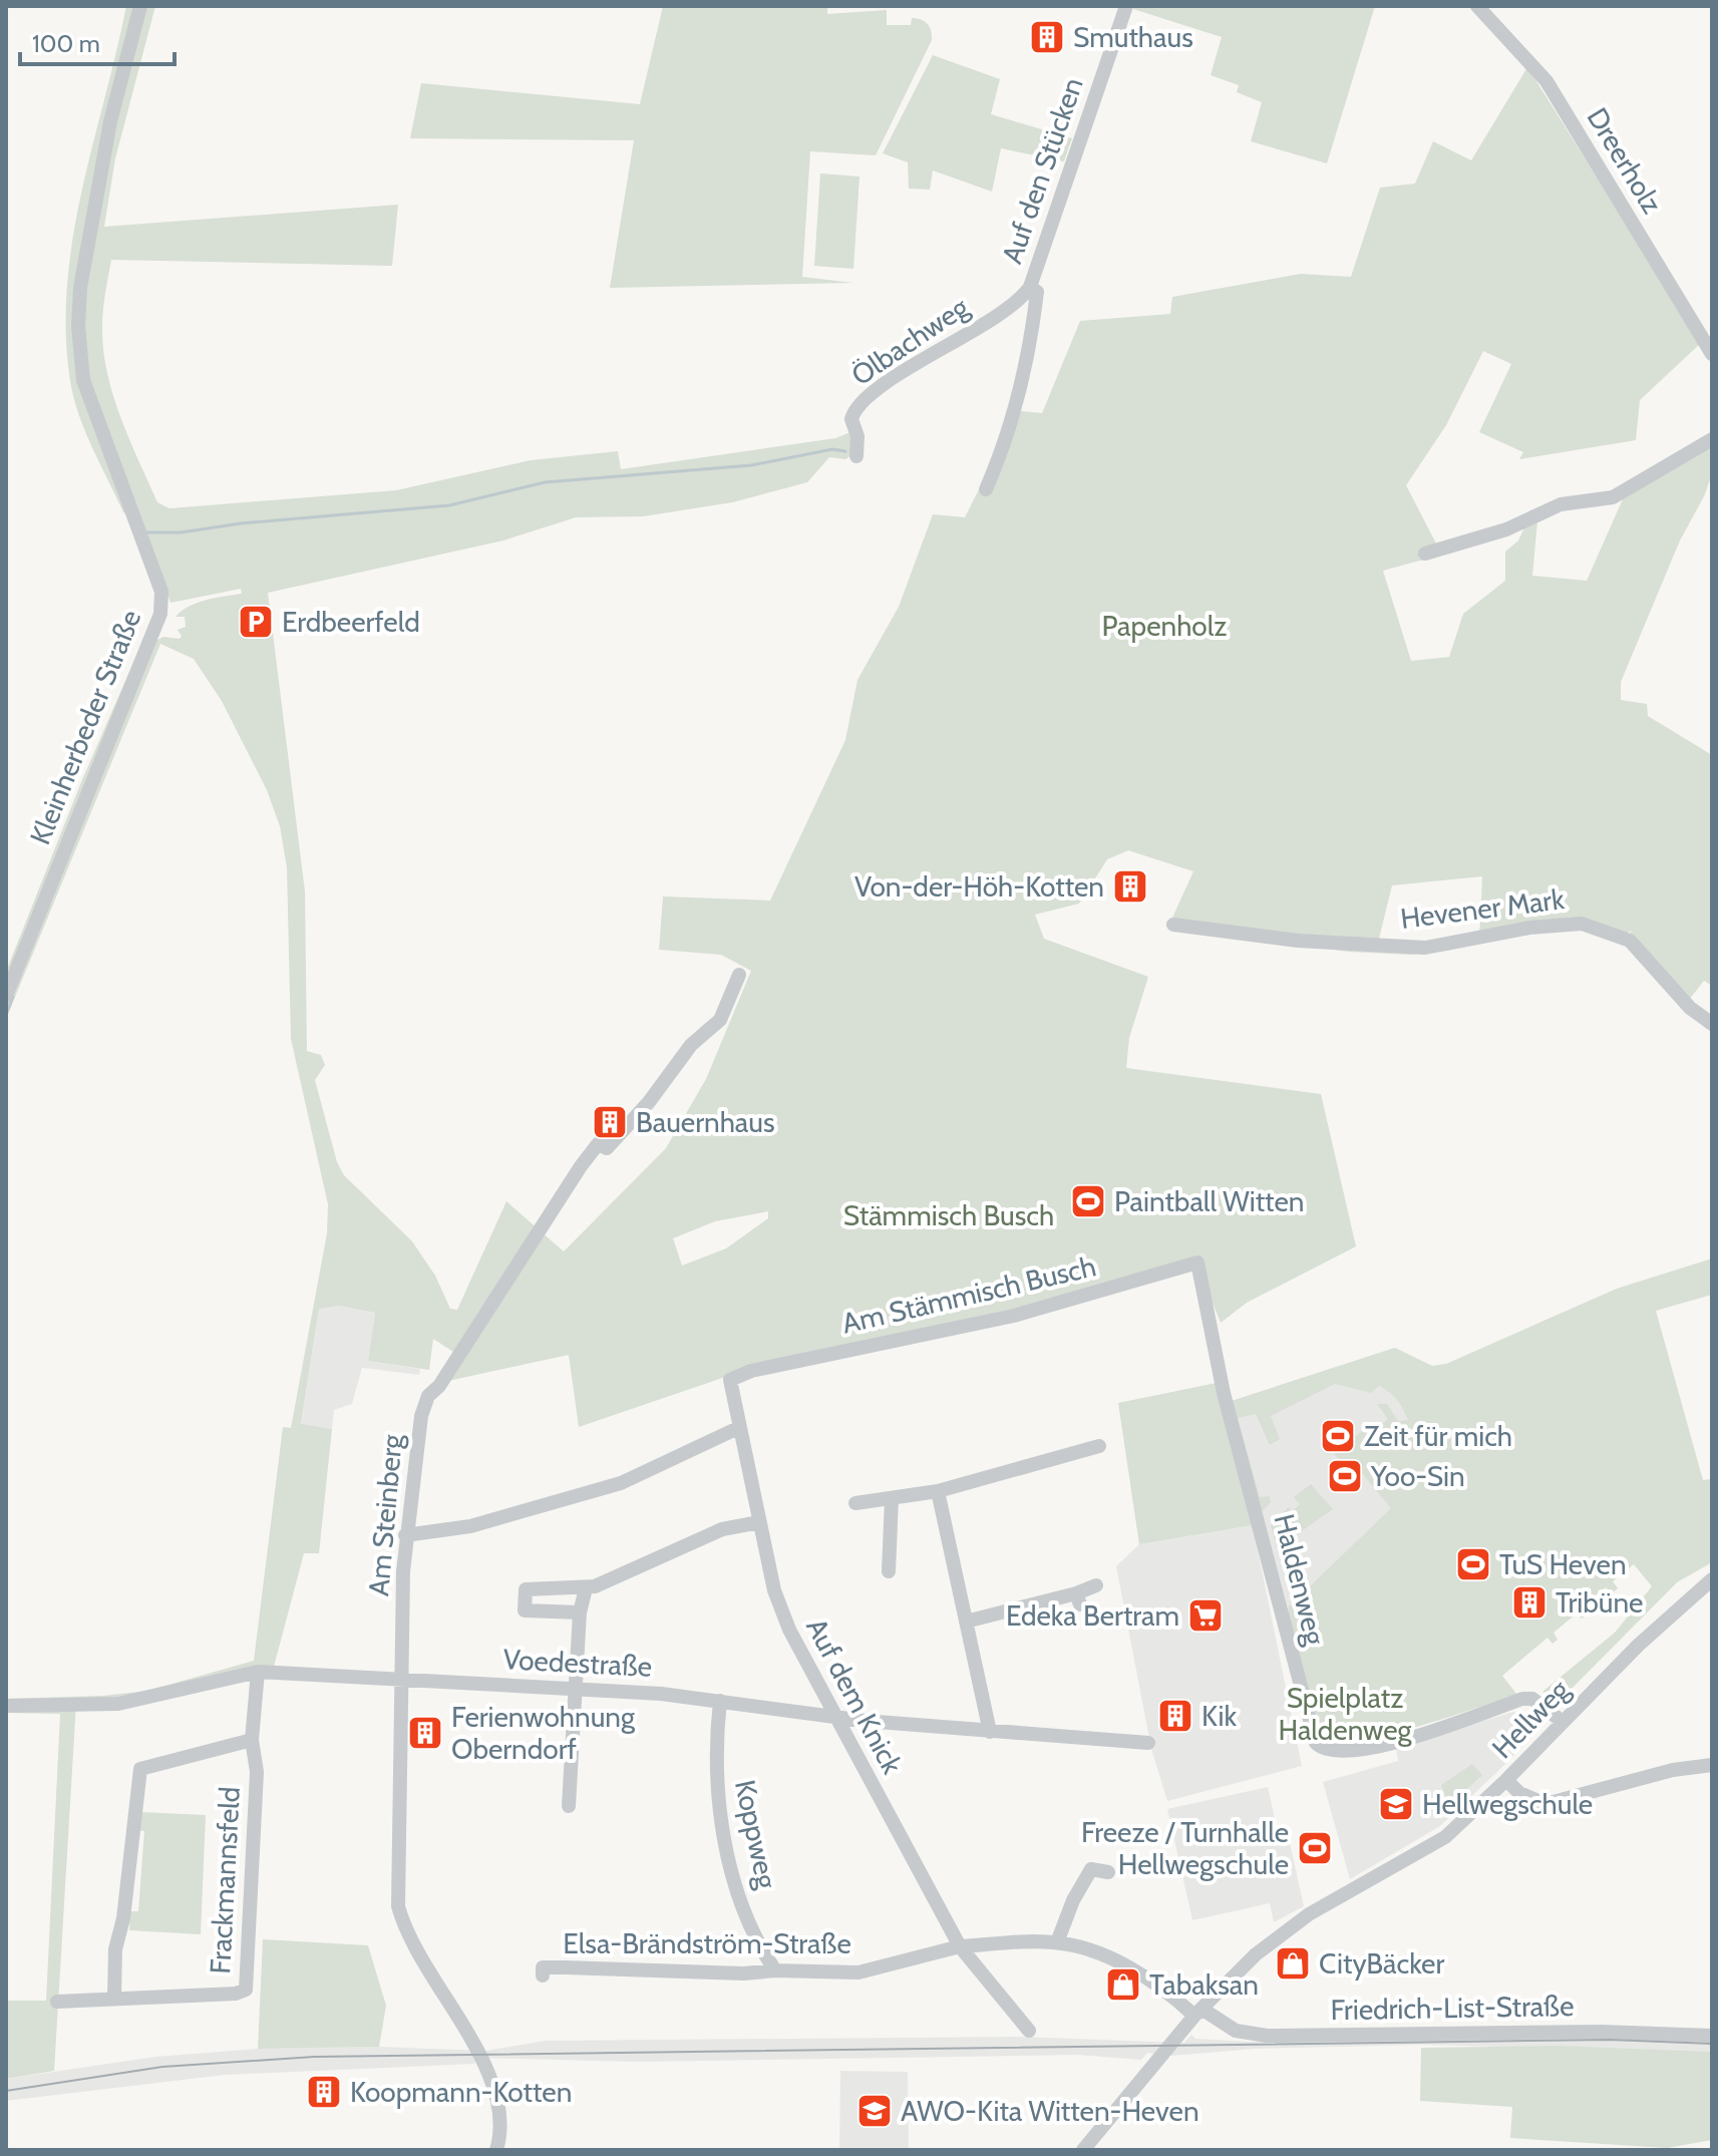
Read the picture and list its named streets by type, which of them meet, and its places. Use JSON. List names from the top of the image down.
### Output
{
  "streets": {
    "street": [
      "Dreerholz",
      "Auf den Stücken",
      "Ölbachweg",
      "Kleinherbeder Straße",
      "Hevener Mark",
      "Am Stämmisch Busch",
      "Am Steinberg",
      "Haldenweg",
      "Voedestraße",
      "Auf dem Knick",
      "Hellweg",
      "Koppweg",
      "Frackmannsfeld",
      "Elsa-Brändström-Straße",
      "Friedrich-List-Straße"
    ]
  },
  "crossings": [
    ["Auf den Stücken", "Ölbachweg"],
    ["Am Stämmisch Busch", "Haldenweg"],
    ["Am Stämmisch Busch", "Auf dem Knick"],
    ["Am Steinberg", "Voedestraße"],
    ["Haldenweg", "Hellweg"],
    ["Voedestraße", "Auf dem Knick"],
    ["Voedestraße", "Koppweg"],
    ["Voedestraße", "Frackmannsfeld"],
    ["Auf dem Knick", "Elsa-Brändström-Straße"],
    ["Hellweg", "Friedrich-List-Straße"],
    ["Koppweg", "Elsa-Brändström-Straße"]
  ],
  "parks": ["Papenholz", "Stämmisch Busch", "Spielplatz Haldenweg"],
  "places": {
    "building": [
      "Smuthaus",
      "Von-der-Höh-Kotten",
      "Bauernhaus",
      "Tribüne",
      "Kik",
      "Ferienwohnung Oberndorf",
      "Koopmann-Kotten"
    ],
    "parking": ["Erdbeerfeld"],
    "sports": [
      "Paintball Witten",
      "Zeit für mich",
      "Yoo-Sin",
      "TuS Heven",
      "Freeze / Turnhalle Hellwegschule"
    ],
    "supermarket": ["Edeka Bertram"],
    "school or university": ["Hellwegschule", "AWO-Kita Witten-Heven"],
    "shop": ["CityBäcker", "Tabaksan"]
  },
  "scale_bar": "100 m"
}
